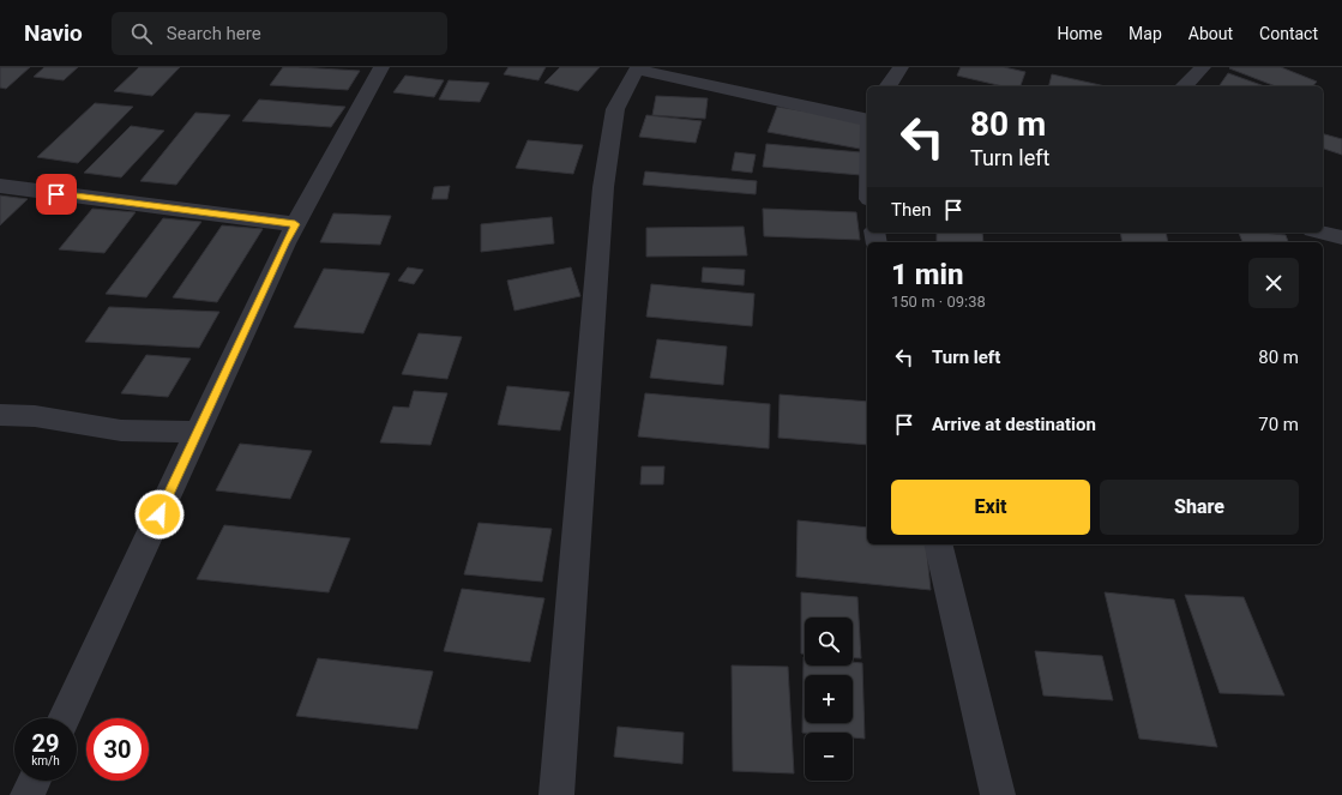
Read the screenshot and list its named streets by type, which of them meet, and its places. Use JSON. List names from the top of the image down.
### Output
{
  "page": {
    "header": "Navio",
    "search": "Search here",
    "nav": [
      "Home",
      "Map",
      "About",
      "Contact"
    ],
    "turn": ["80 m", "Turn left"],
    "then": "Then",
    "heading": ["1 min", "150 m · 09:38"],
    "list": [
      {
        "name": "Turn left",
        "value": "80 m"
      },
      {
        "name": "Arrive at destination",
        "value": "70 m"
      }
    ],
    "buttons": ["Exit", "Share"],
    "map_buttons": ["+", "−"],
    "speed": "29 km/h",
    "limit": "30"
  }
}
